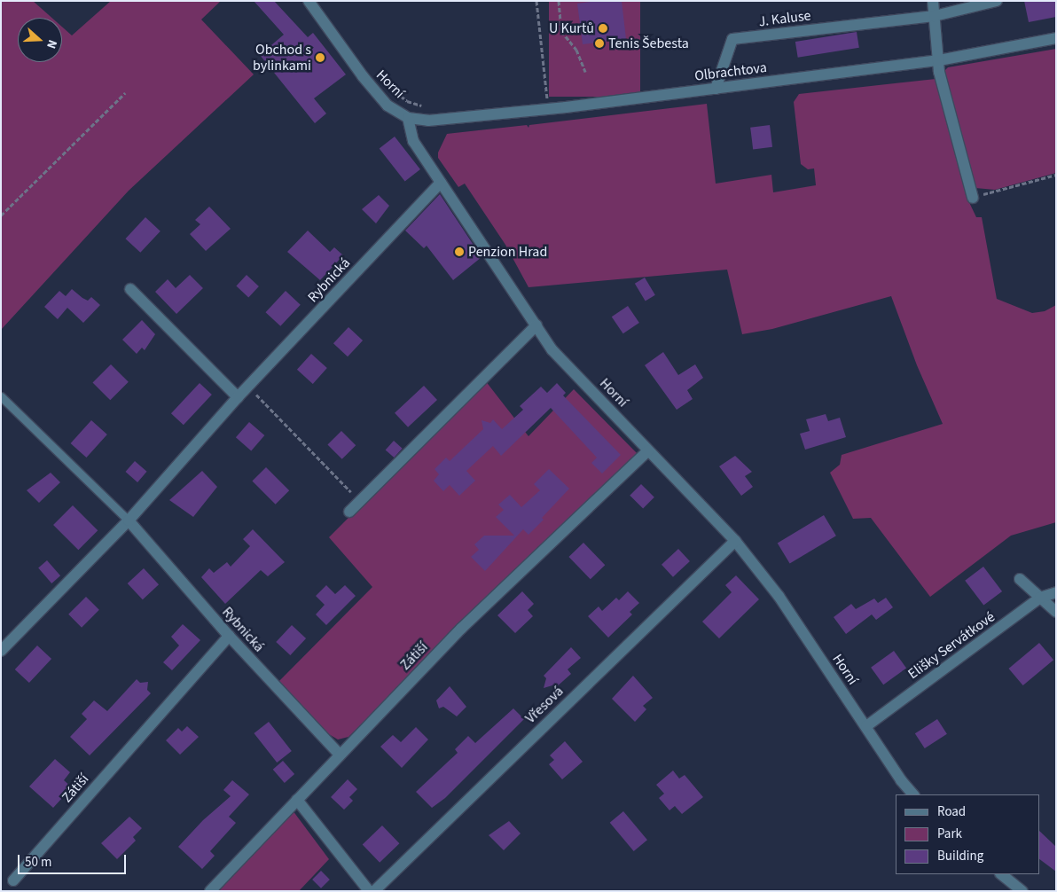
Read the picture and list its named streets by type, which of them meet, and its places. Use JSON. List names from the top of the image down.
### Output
{
  "streets": {
    "street": [
      "J. Kaluse",
      "Olbrachtova",
      "Horní",
      "Rybnická",
      "Elišky Servátkové",
      "Zátiší",
      "Vřesová"
    ]
  },
  "crossings": [
    ["J. Kaluse", "Olbrachtova"],
    ["Olbrachtova", "Horní"],
    ["Horní", "Rybnická"],
    ["Horní", "Elišky Servátkové"],
    ["Horní", "Zátiší"],
    ["Horní", "Vřesová"],
    ["Rybnická", "Zátiší"]
  ],
  "places": [
    "U Kurtů",
    "Tenis Šebesta",
    "Obchod s bylinkami",
    "Penzion Hrad"
  ],
  "legend": ["Road", "Park", "Building"],
  "scale_bar": "50 m",
  "north": "right"
}
